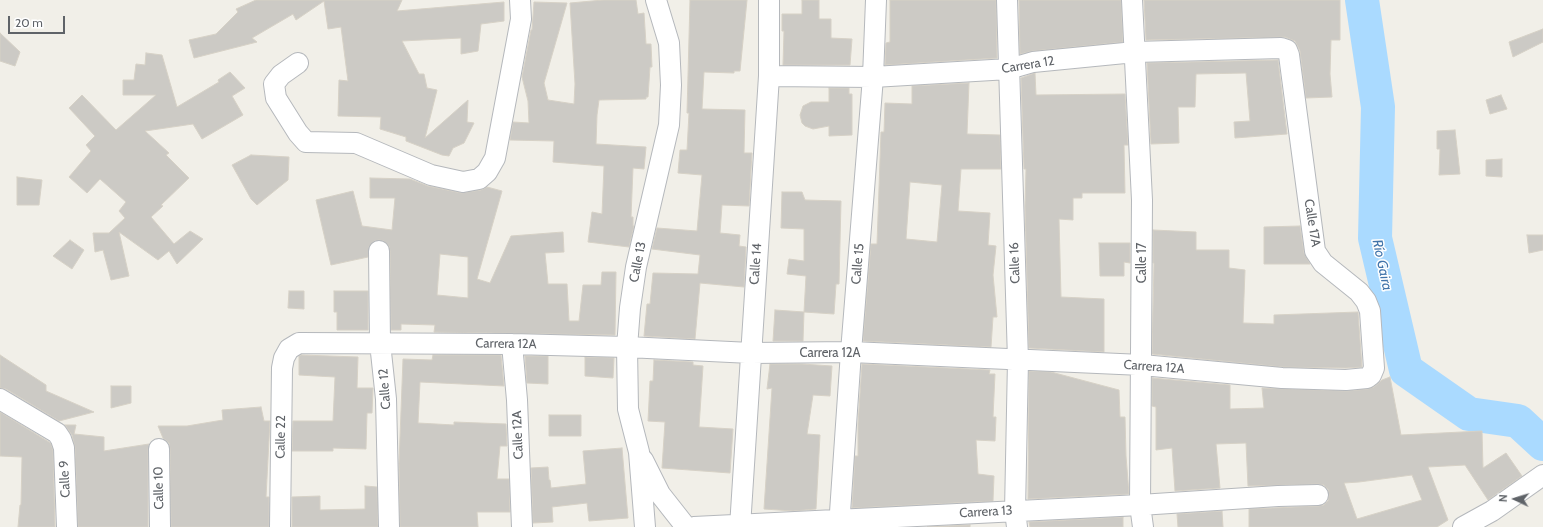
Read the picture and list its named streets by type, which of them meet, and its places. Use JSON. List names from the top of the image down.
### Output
{
  "streets": {
    "street": [
      "Carrera 12",
      "Calle 17A",
      "Calle 13",
      "Calle 16",
      "Calle 17",
      "Calle 14",
      "Calle 15",
      "Carrera 12A",
      "Calle 12",
      "Calle 12A",
      "Calle 22",
      "Calle 9",
      "Calle 10",
      "Carrera 13"
    ]
  },
  "crossings": [
    ["Carrera 12", "Calle 17A"],
    ["Carrera 12", "Calle 16"],
    ["Carrera 12", "Calle 17"],
    ["Carrera 12", "Calle 14"],
    ["Carrera 12", "Calle 15"],
    ["Calle 17A", "Carrera 12A"],
    ["Calle 13", "Carrera 12A"],
    ["Calle 16", "Carrera 12A"],
    ["Calle 16", "Carrera 13"],
    ["Calle 17", "Carrera 12A"],
    ["Calle 17", "Carrera 13"],
    ["Calle 14", "Carrera 12A"],
    ["Calle 14", "Carrera 13"],
    ["Calle 15", "Carrera 12A"],
    ["Calle 15", "Carrera 13"],
    ["Carrera 12A", "Calle 12"],
    ["Carrera 12A", "Calle 12A"],
    ["Carrera 12A", "Calle 22"]
  ],
  "water": ["Río Gaira"],
  "scale_bar": "20 m",
  "north": "left"
}
